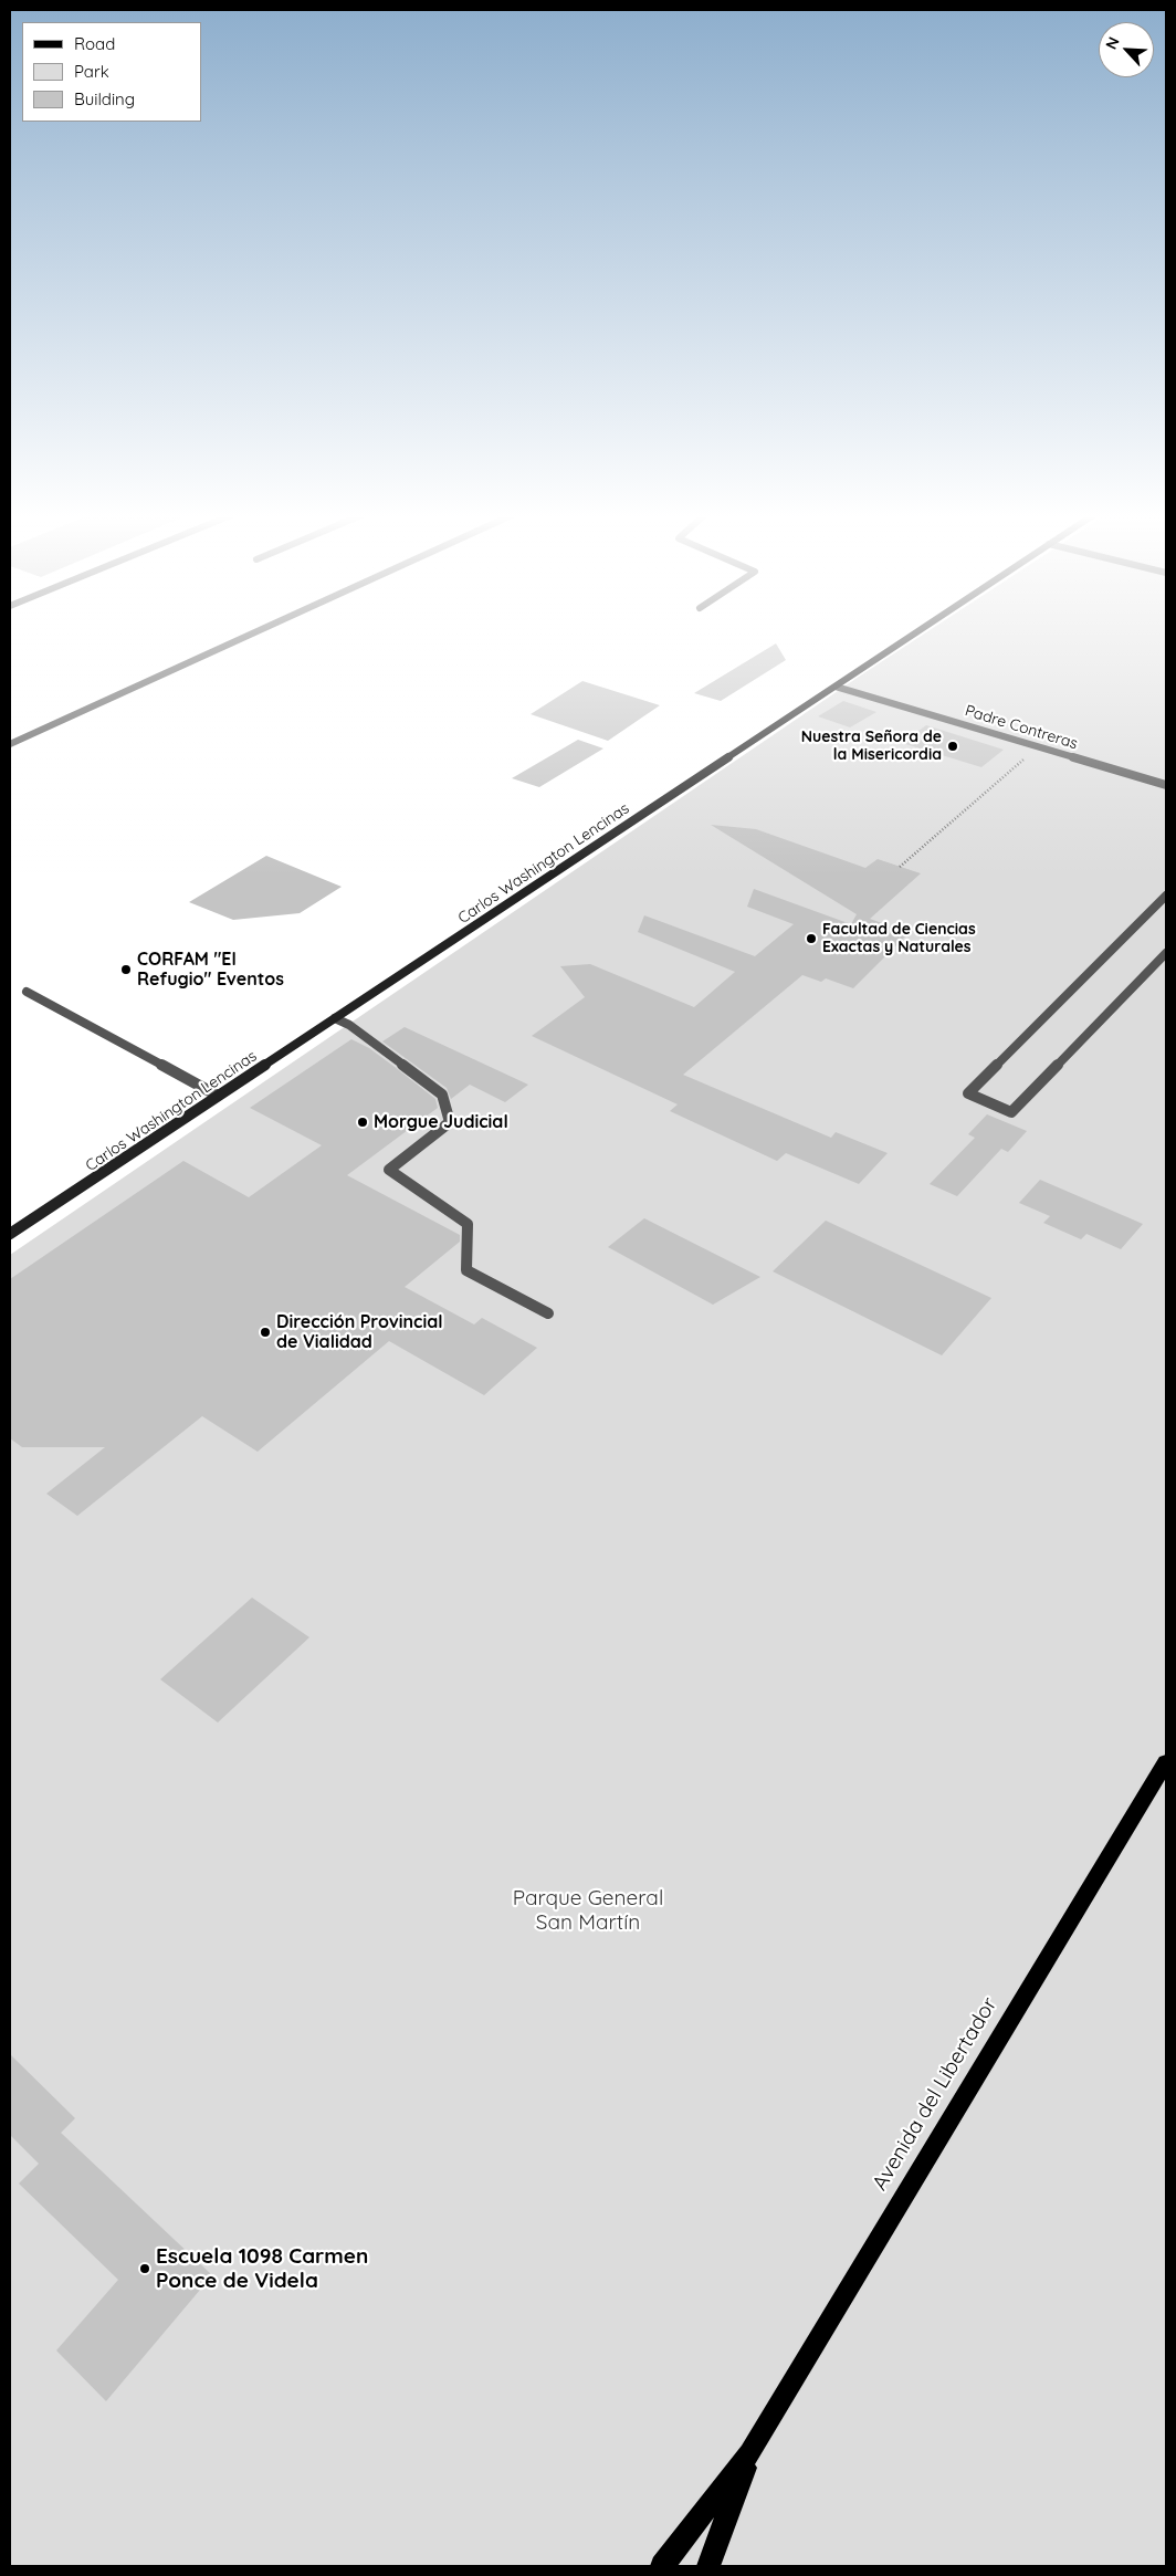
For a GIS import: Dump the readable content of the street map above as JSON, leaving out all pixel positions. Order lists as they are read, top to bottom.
{
  "streets": {
    "main road": ["Carlos Washington Lencinas", "Avenida del Libertador"],
    "street": ["Padre Contreras"]
  },
  "crossings": [
    ["Padre Contreras", "Carlos Washington Lencinas"]
  ],
  "parks": ["Parque General San Martín"],
  "places": [
    "Nuestra Señora de la Misericordia",
    "Facultad de Ciencias Exactas y Naturales",
    "CORFAM \"El Refugio\" Eventos",
    "Morgue Judicial",
    "Dirección Provincial de Vialidad",
    "Escuela 1098 Carmen Ponce de Videla"
  ],
  "legend": ["Road", "Park", "Building"],
  "north": "top left"
}
